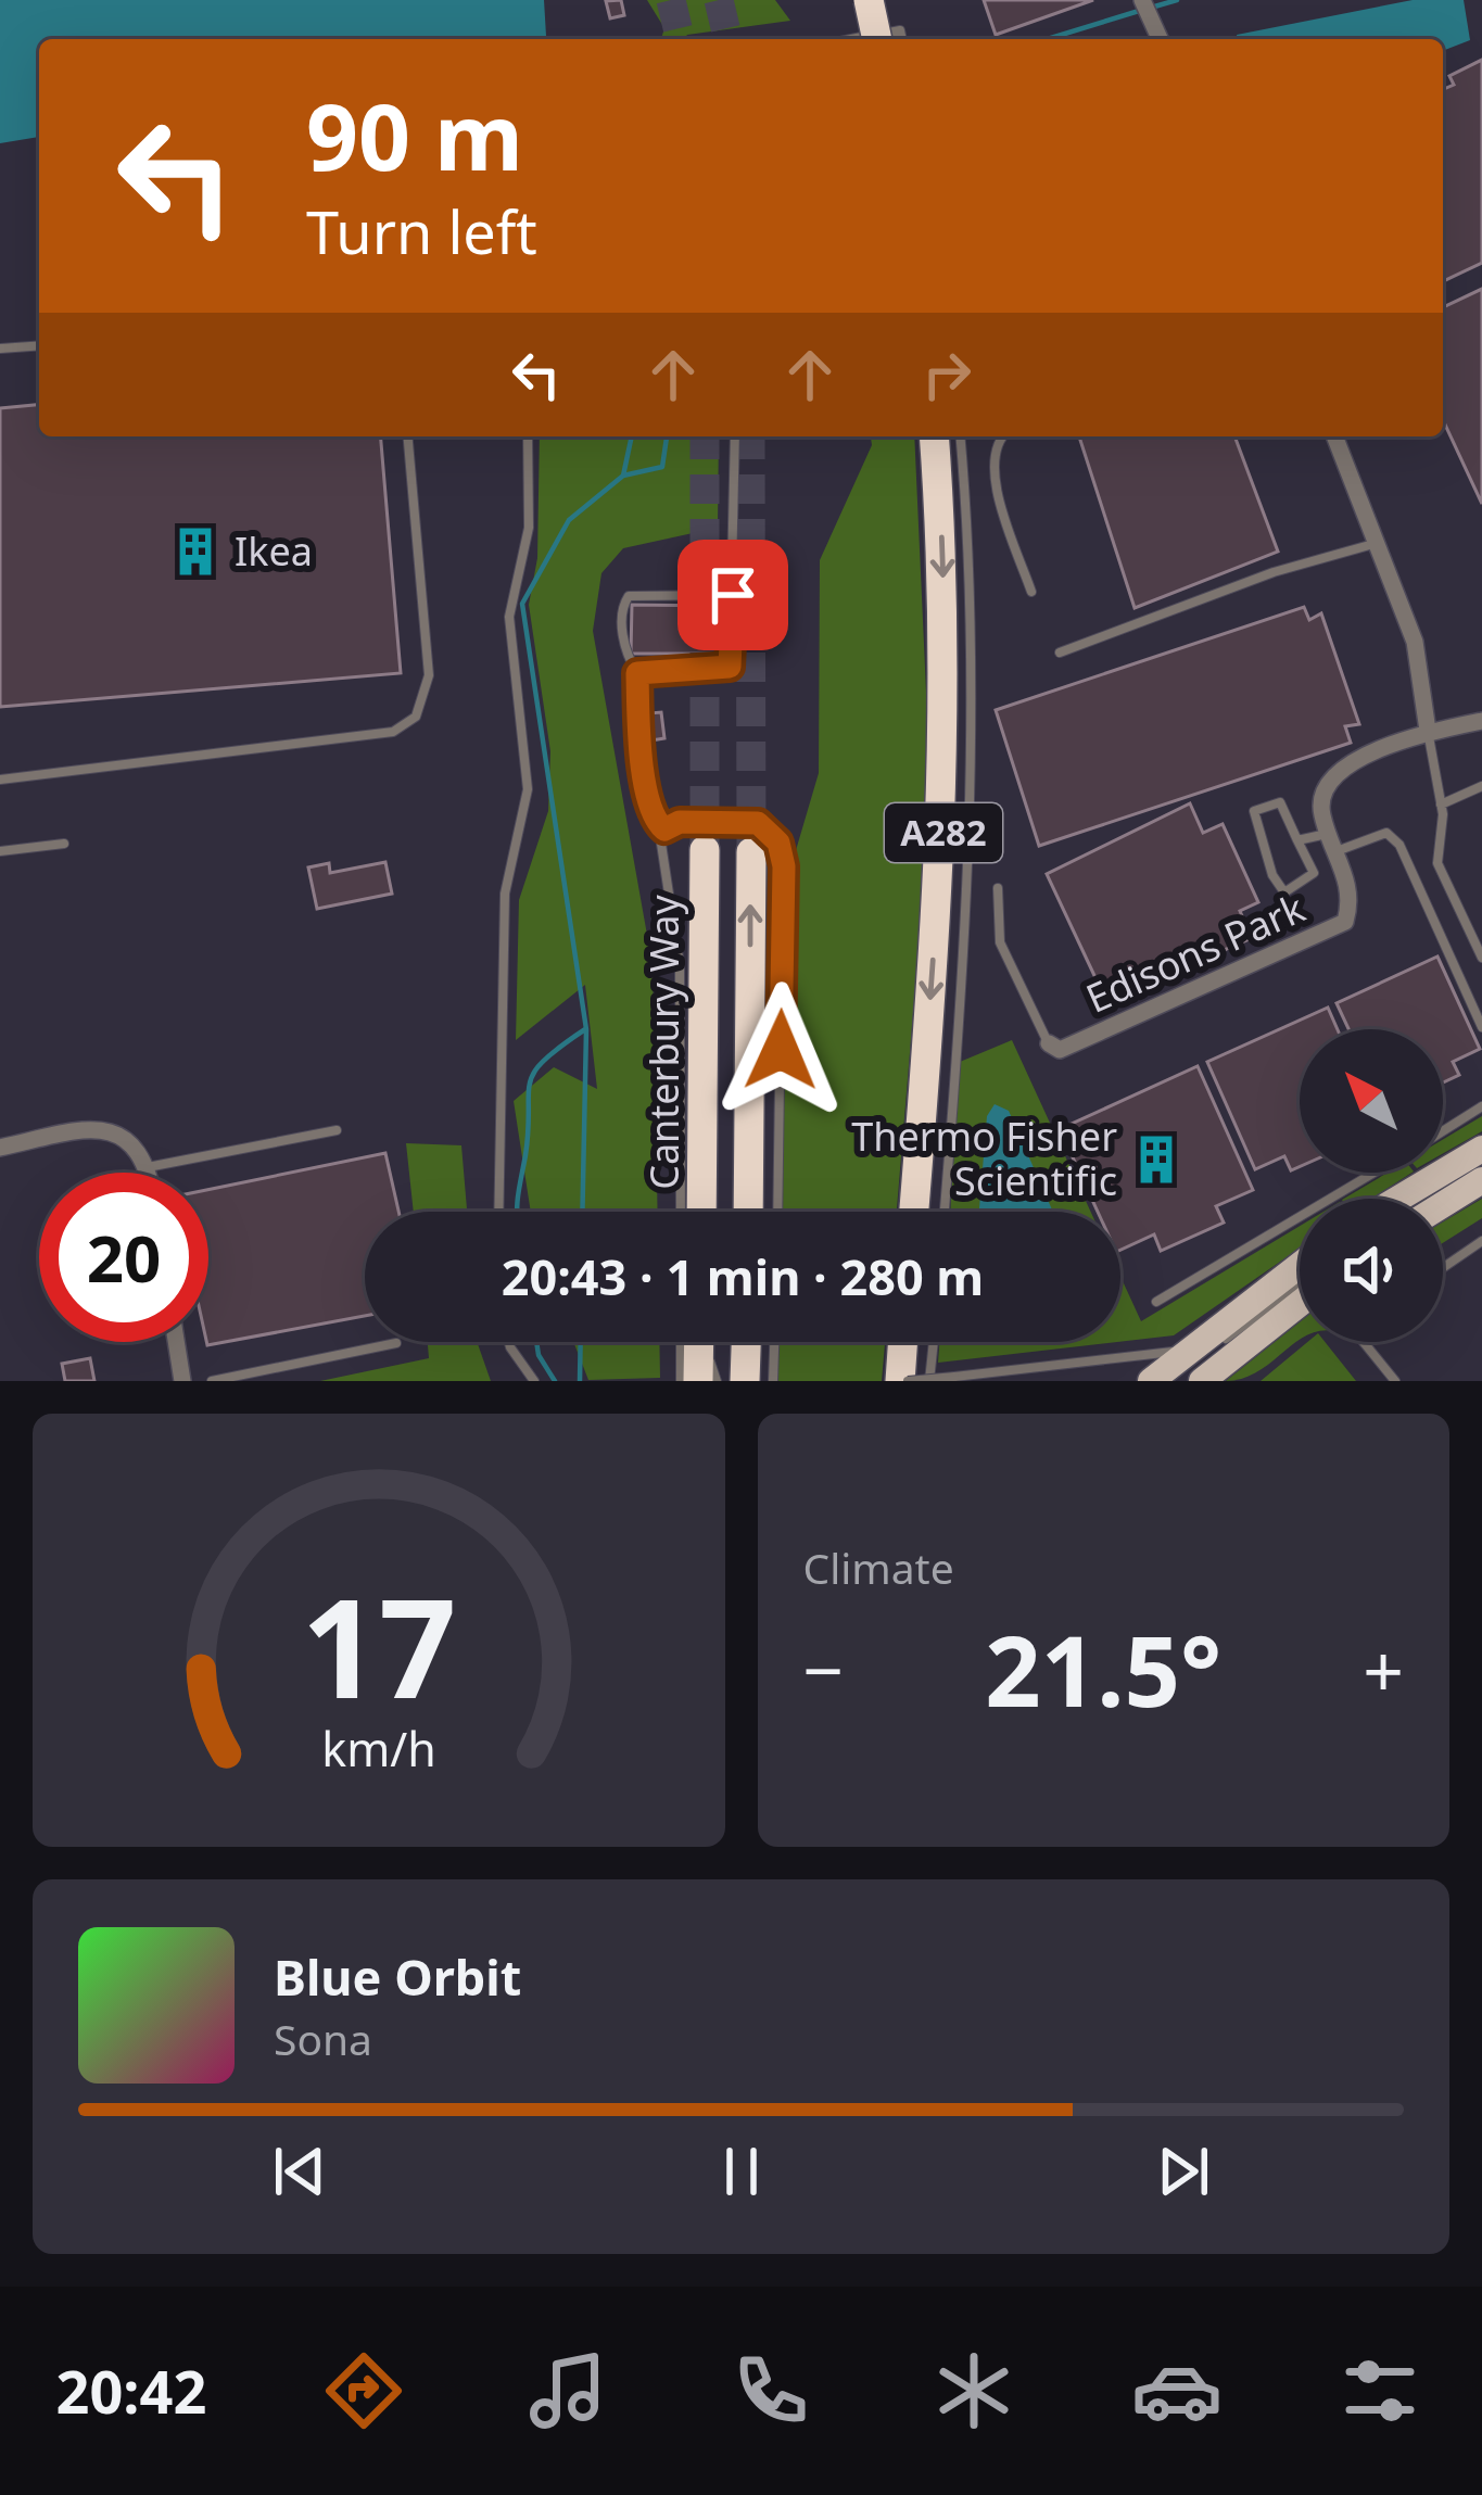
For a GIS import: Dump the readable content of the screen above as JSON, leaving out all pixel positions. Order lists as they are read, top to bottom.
{
  "streets": {
    "highway": ["A282", "Canterbury Way"],
    "street": ["Edisons Park"]
  },
  "places": {
    "building": ["Ikea", "Thermo Fisher Scientific"]
  },
  "north": "top left",
  "page": {
    "turn": ["90 m", "Turn left"],
    "limit": "20",
    "trip": "20:43 · 1 min · 280 m",
    "tile": "Climate",
    "heat": ["−", "21.5°", "+"],
    "song": ["Blue Orbit", "Sona"],
    "tabs": "20:42",
    "gauge": ["17", "km/h"]
  }
}
